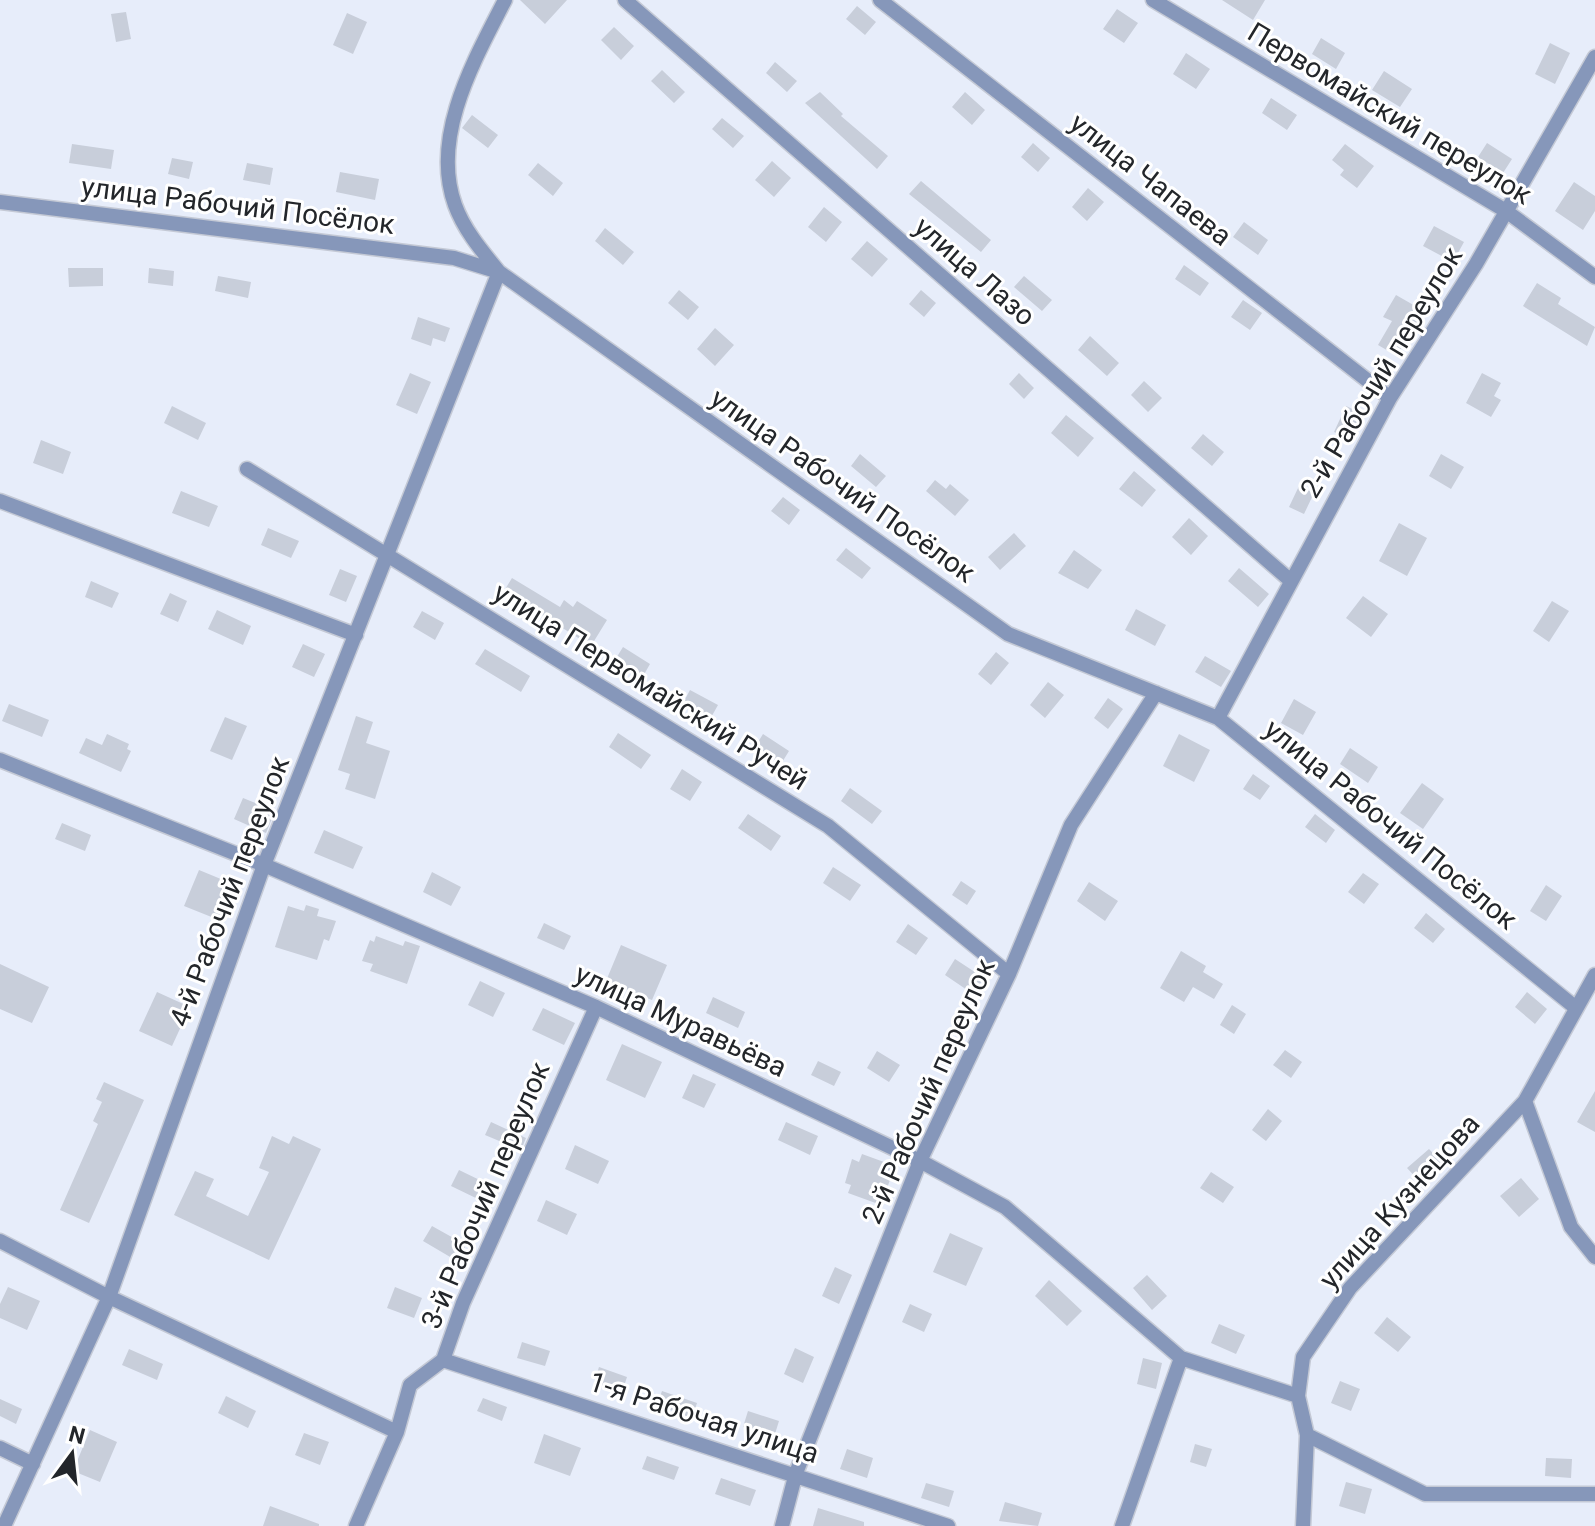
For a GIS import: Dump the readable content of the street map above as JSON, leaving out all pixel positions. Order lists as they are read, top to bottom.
{
  "streets": {
    "street": [
      "Первомайский переулок",
      "улица Чапаева",
      "улица Рабочий Посёлок",
      "улица Лазо",
      "2-й Рабочий переулок",
      "улица Первомайский Ручей",
      "4-й Рабочий переулок",
      "улица Муравьёва",
      "3-й Рабочий переулок",
      "улица Кузнецова",
      "1-я Рабочая улица"
    ]
  },
  "crossings": [
    ["Первомайский переулок", "2-й Рабочий переулок"],
    ["улица Чапаева", "2-й Рабочий переулок"],
    ["улица Рабочий Посёлок", "2-й Рабочий переулок"],
    ["улица Рабочий Посёлок", "4-й Рабочий переулок"],
    ["улица Рабочий Посёлок", "улица Кузнецова"],
    ["улица Лазо", "2-й Рабочий переулок"],
    ["2-й Рабочий переулок", "улица Первомайский Ручей"],
    ["2-й Рабочий переулок", "улица Муравьёва"],
    ["2-й Рабочий переулок", "1-я Рабочая улица"],
    ["улица Первомайский Ручей", "4-й Рабочий переулок"],
    ["4-й Рабочий переулок", "улица Муравьёва"],
    ["улица Муравьёва", "3-й Рабочий переулок"],
    ["улица Муравьёва", "улица Кузнецова"],
    ["3-й Рабочий переулок", "1-я Рабочая улица"]
  ],
  "north": "top"
}
